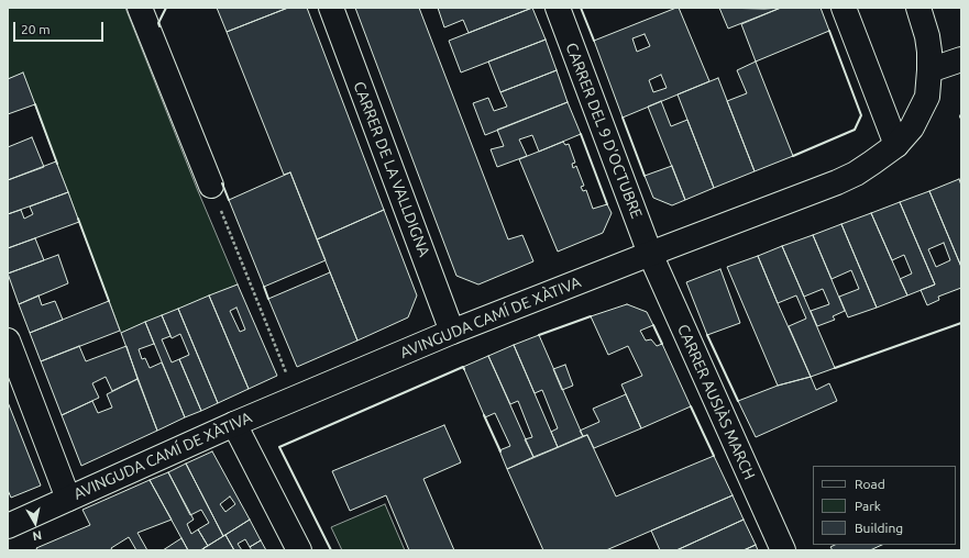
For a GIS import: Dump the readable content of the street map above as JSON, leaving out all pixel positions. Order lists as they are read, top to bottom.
{
  "streets": {
    "street": [
      "CARRER DEL 9 D'OCTUBRE",
      "CARRER DE LA VALLDIGNA",
      "AVINGUDA CAMÍ DE XÀTIVA",
      "CARRER AUSIÀS MARCH"
    ]
  },
  "crossings": [
    ["CARRER DEL 9 D'OCTUBRE", "AVINGUDA CAMÍ DE XÀTIVA"],
    ["CARRER DEL 9 D'OCTUBRE", "CARRER AUSIÀS MARCH"],
    ["CARRER DE LA VALLDIGNA", "AVINGUDA CAMÍ DE XÀTIVA"],
    ["AVINGUDA CAMÍ DE XÀTIVA", "CARRER AUSIÀS MARCH"]
  ],
  "legend": ["Road", "Park", "Building"],
  "scale_bar": "20 m",
  "north": "bottom"
}
